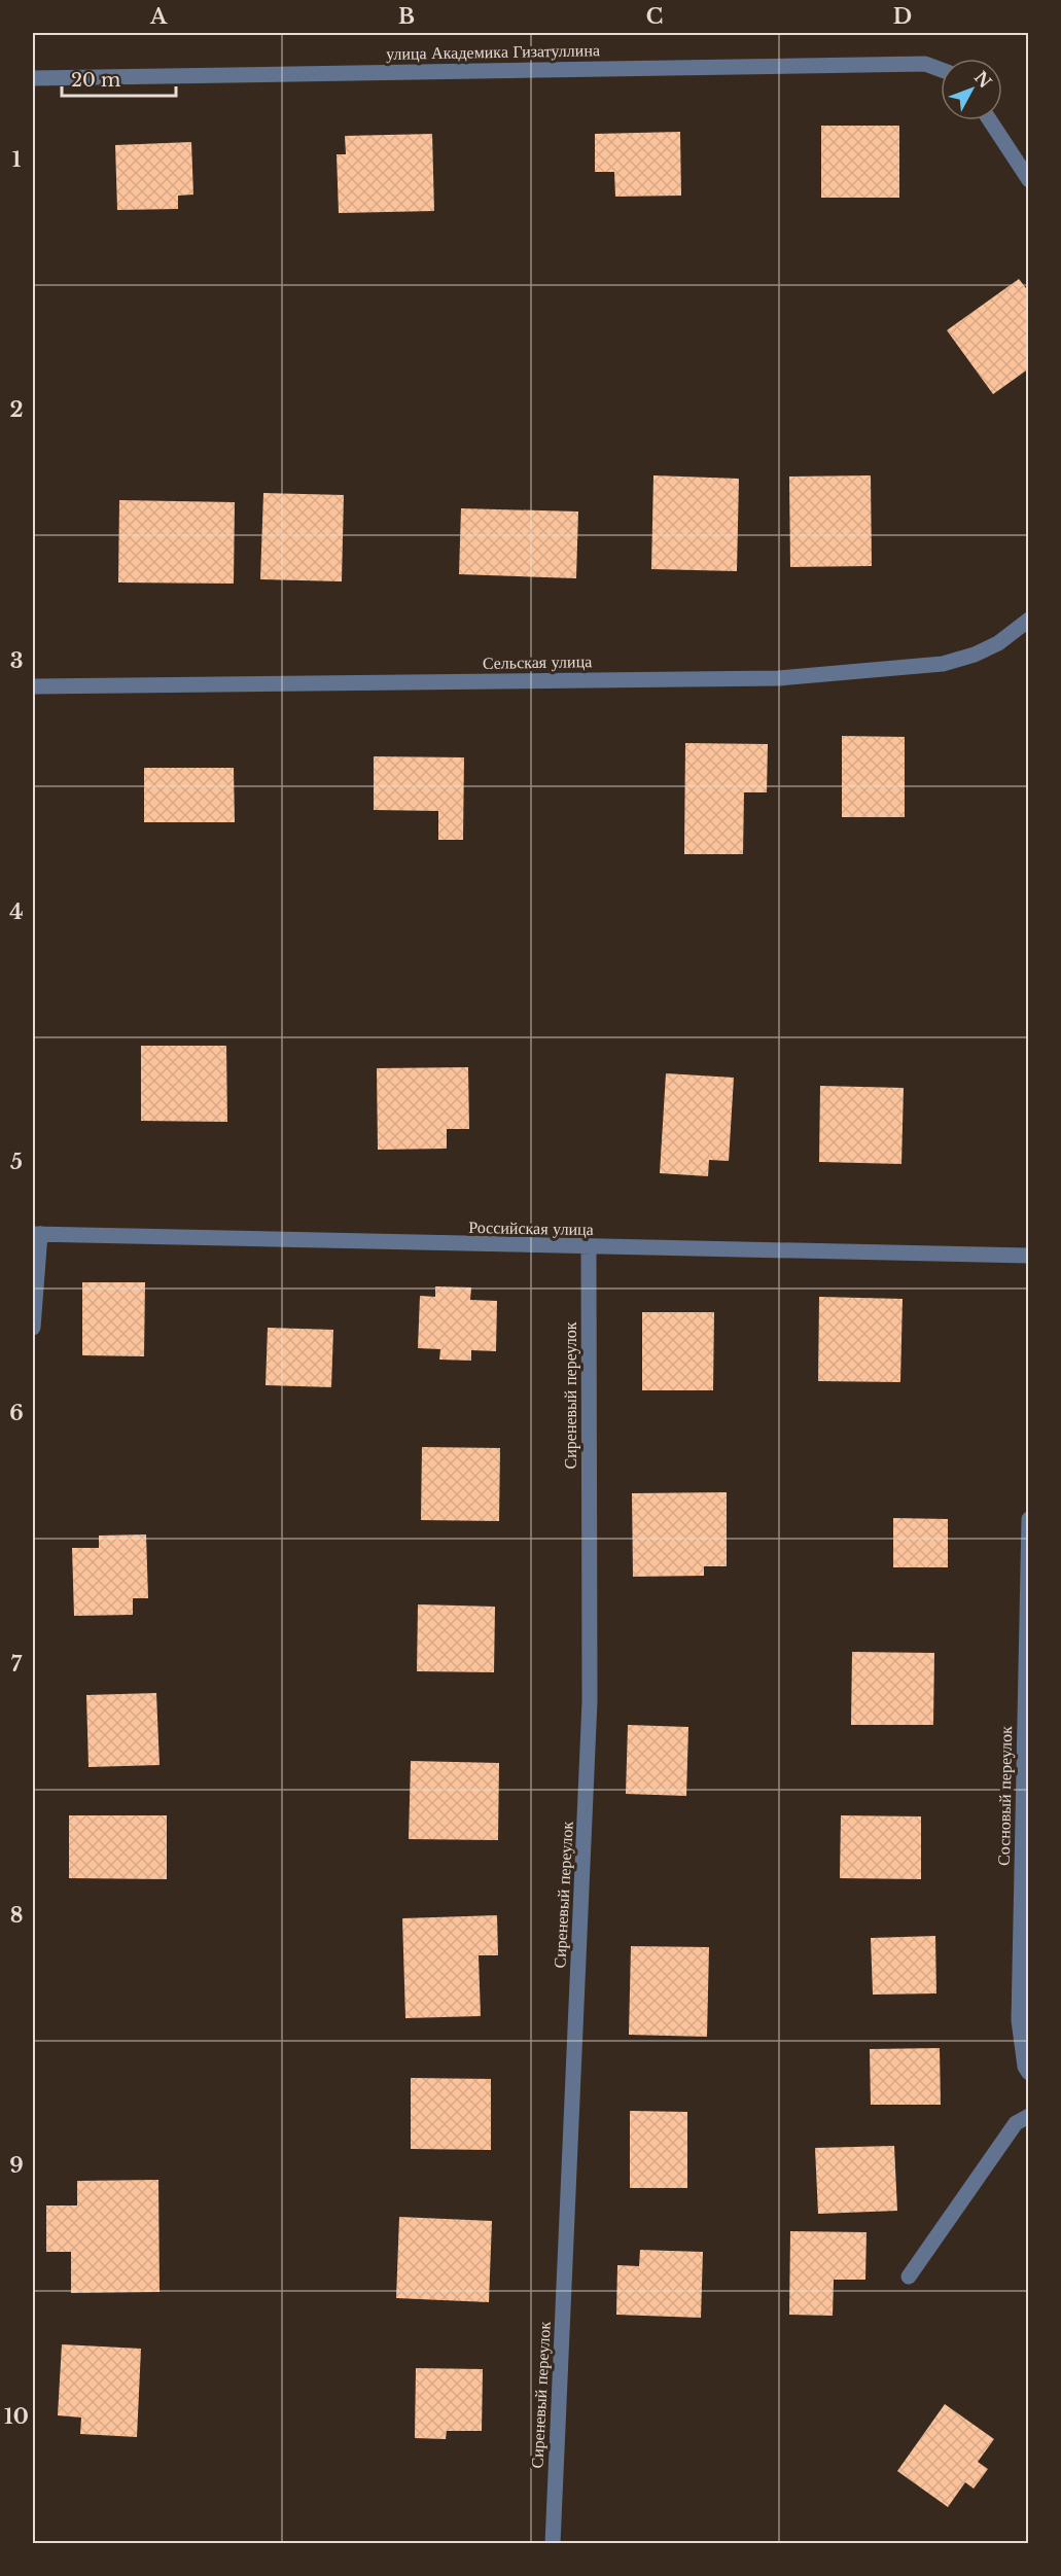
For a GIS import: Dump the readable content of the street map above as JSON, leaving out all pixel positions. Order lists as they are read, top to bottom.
{
  "streets": {
    "street": [
      "улица Академика Гизатуллина",
      "Сельская улица",
      "Российская улица",
      "Сиреневый переулок",
      "Сосновый переулок"
    ]
  },
  "crossings": [
    ["Российская улица", "Сиреневый переулок"]
  ],
  "scale_bar": "20 m",
  "north": "top right",
  "grid": {
    "columns": [
      "A",
      "B",
      "C",
      "D"
    ],
    "rows": [
      "1",
      "2",
      "3",
      "4",
      "5",
      "6",
      "7",
      "8",
      "9",
      "10"
    ]
  }
}
